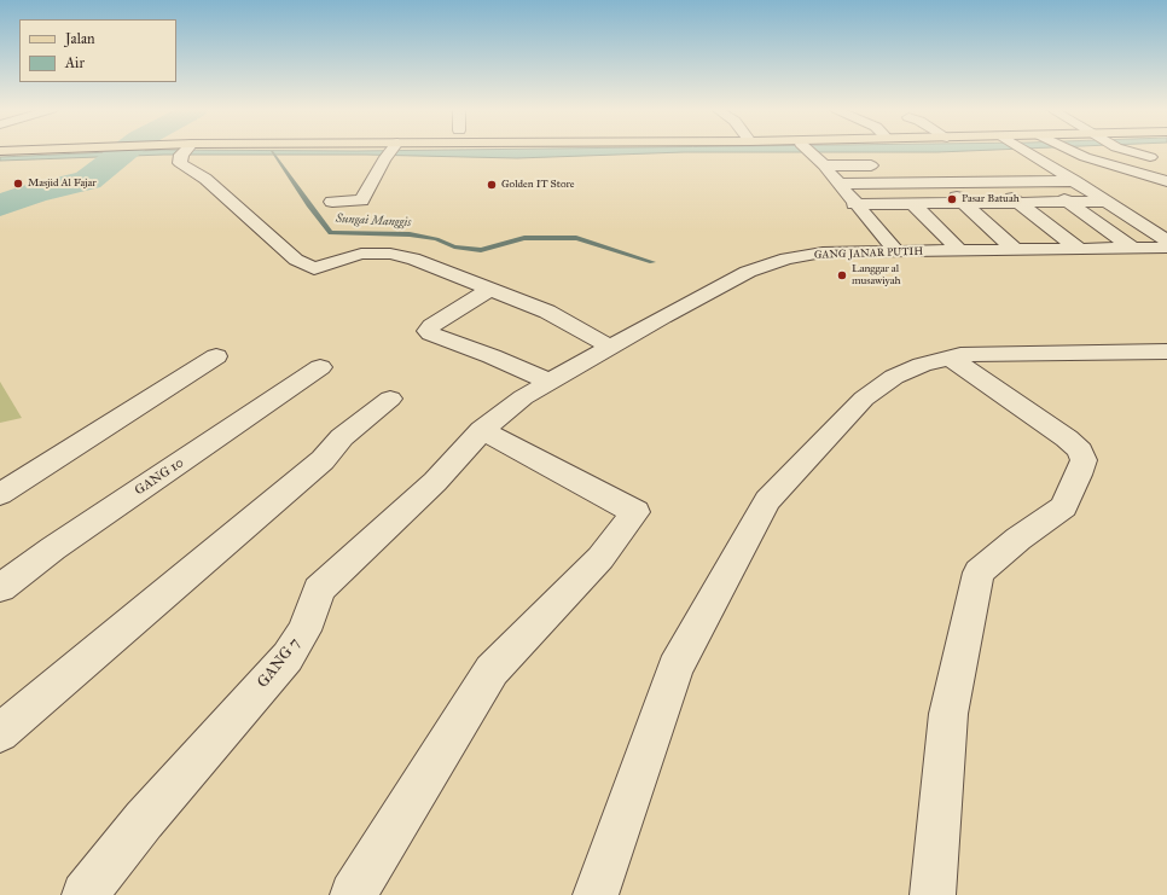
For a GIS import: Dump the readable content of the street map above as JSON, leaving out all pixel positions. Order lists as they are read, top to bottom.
{
  "streets": {
    "street": ["GANG JANAR PUTIH", "GANG 10", "GANG 7"]
  },
  "crossings": [
    ["GANG JANAR PUTIH", "GANG 7"]
  ],
  "water": ["Sungai Manggis"],
  "places": [
    "Masjid Al Fajar",
    "Golden IT Store",
    "Pasar Batuah",
    "Langgar al musawiyah"
  ],
  "legend": ["Jalan", "Air"]
}
